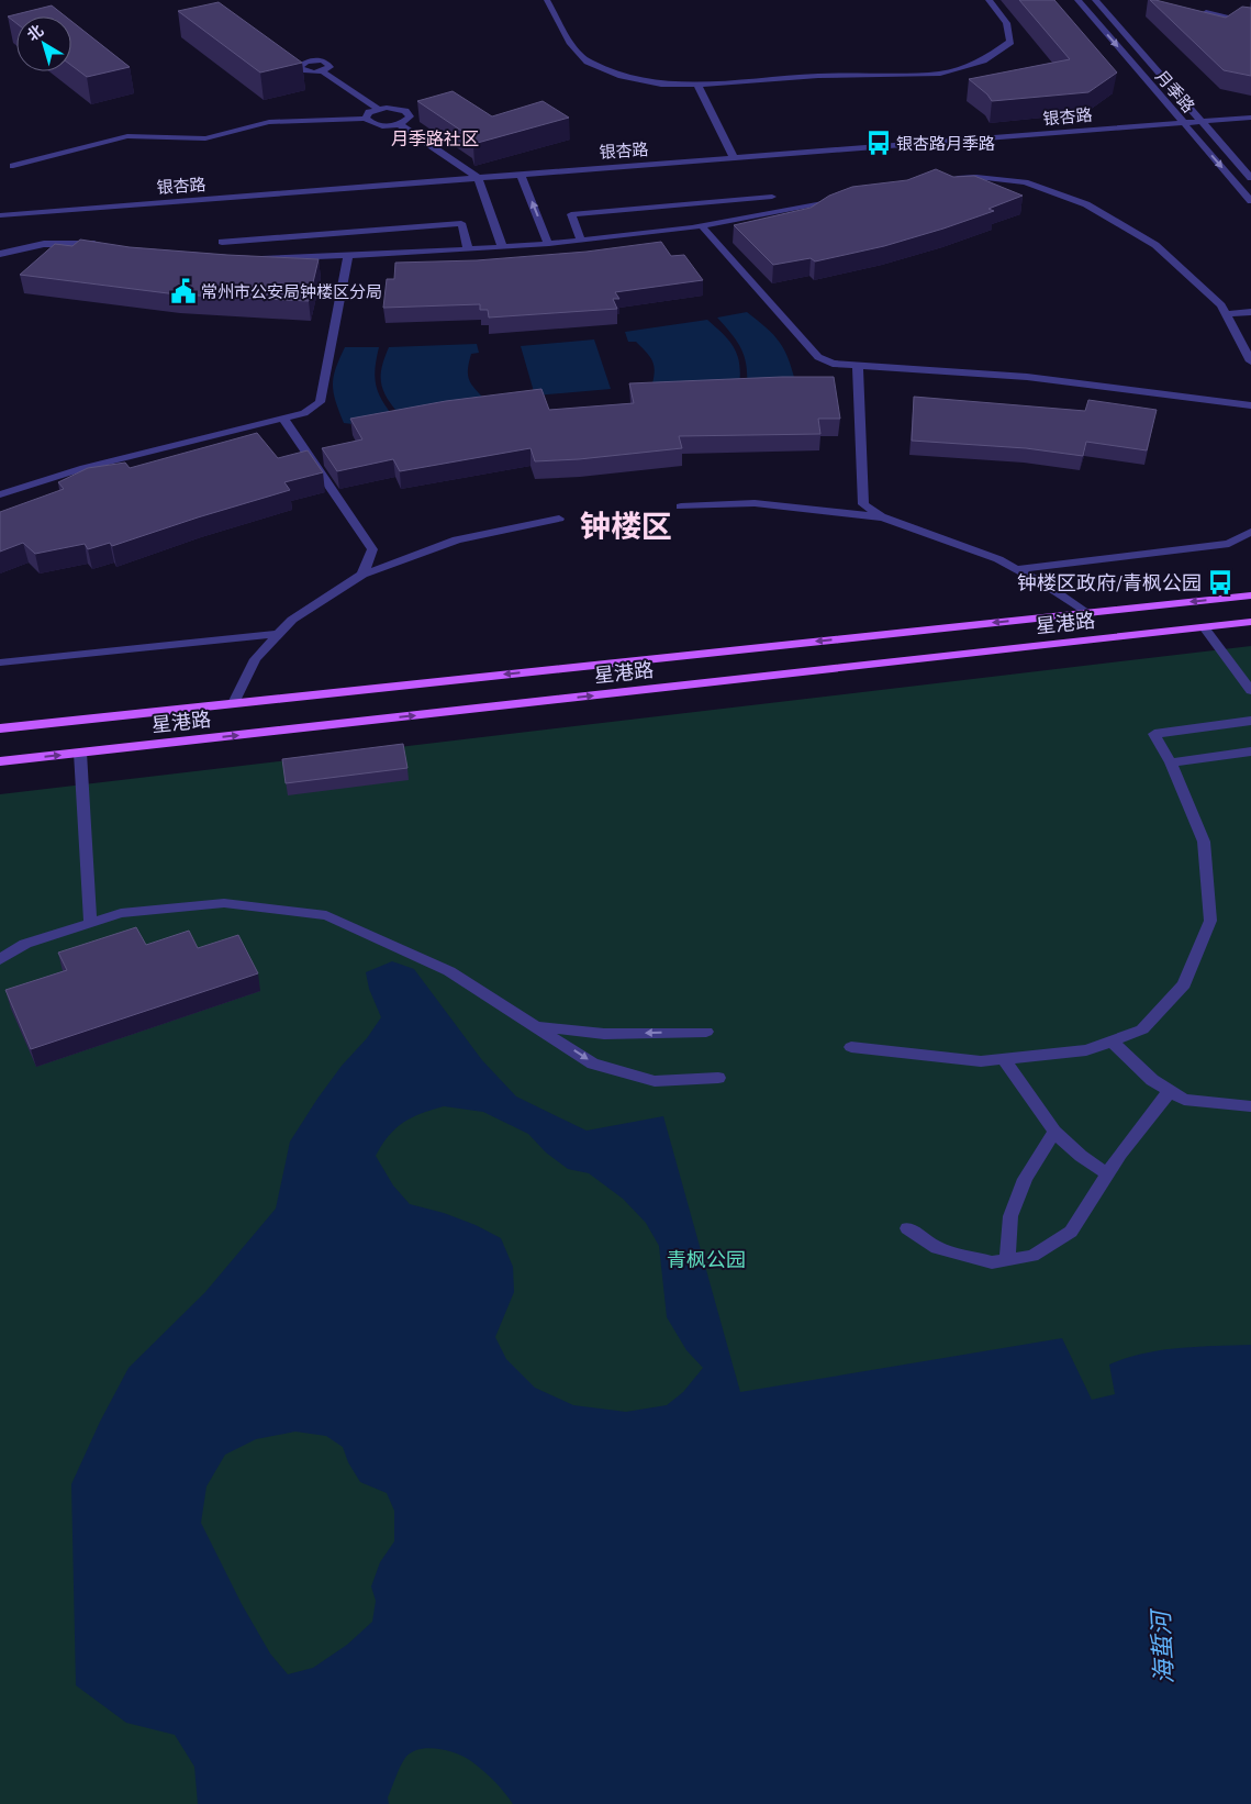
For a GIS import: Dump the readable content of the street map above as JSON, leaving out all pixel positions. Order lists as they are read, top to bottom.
{
  "streets": {
    "main road": ["星港路"],
    "street": ["月季路", "银杏路"]
  },
  "crossings": [
    ["月季路", "银杏路"]
  ],
  "districts": ["月季路社区", "钟楼区"],
  "water": ["海蜇河"],
  "parks": ["青枫公园"],
  "places": {
    "bus stop": ["银杏路月季路", "钟楼区政府/青枫公园"],
    "public building": ["常州市公安局钟楼区分局"]
  },
  "north": "top left"
}
